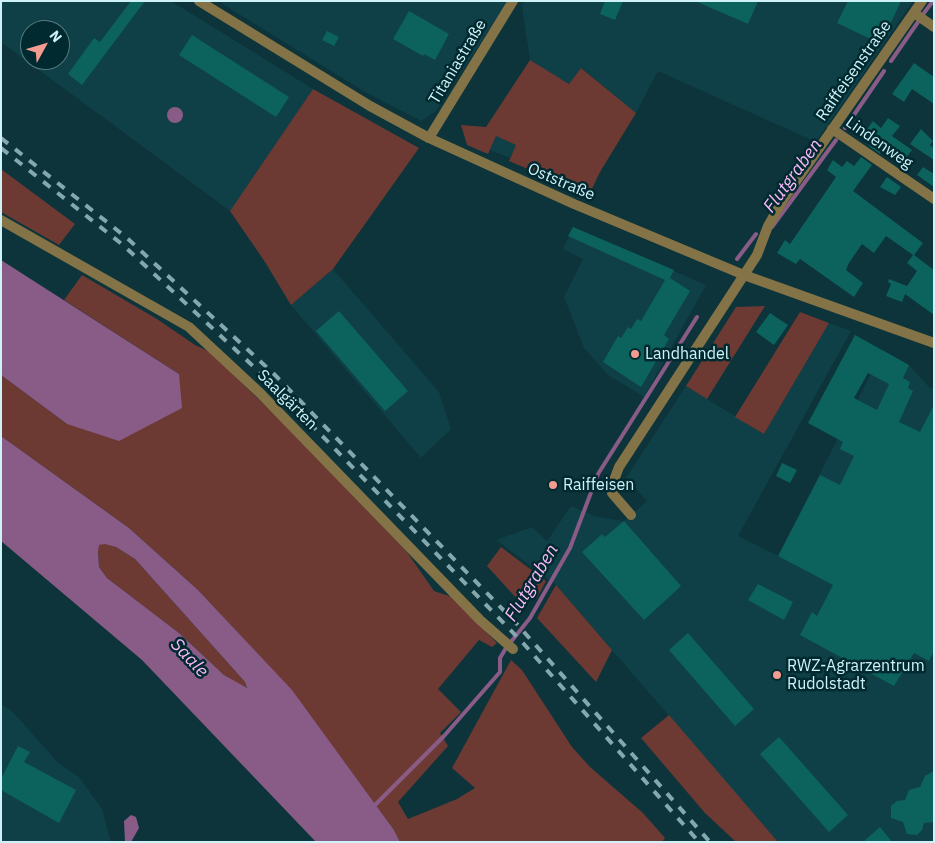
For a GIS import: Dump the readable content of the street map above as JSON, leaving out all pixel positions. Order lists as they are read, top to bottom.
{
  "streets": {
    "street": [
      "Titaniastraße",
      "Raiffeisenstraße",
      "Lindenweg",
      "Oststraße",
      "Saalgärten"
    ]
  },
  "crossings": [
    ["Titaniastraße", "Oststraße"],
    ["Raiffeisenstraße", "Lindenweg"],
    ["Raiffeisenstraße", "Oststraße"]
  ],
  "water": ["Flutgraben", "Saale"],
  "places": ["Landhandel", "Raiffeisen", "RWZ-Agrarzentrum Rudolstadt"],
  "north": "top right"
}
